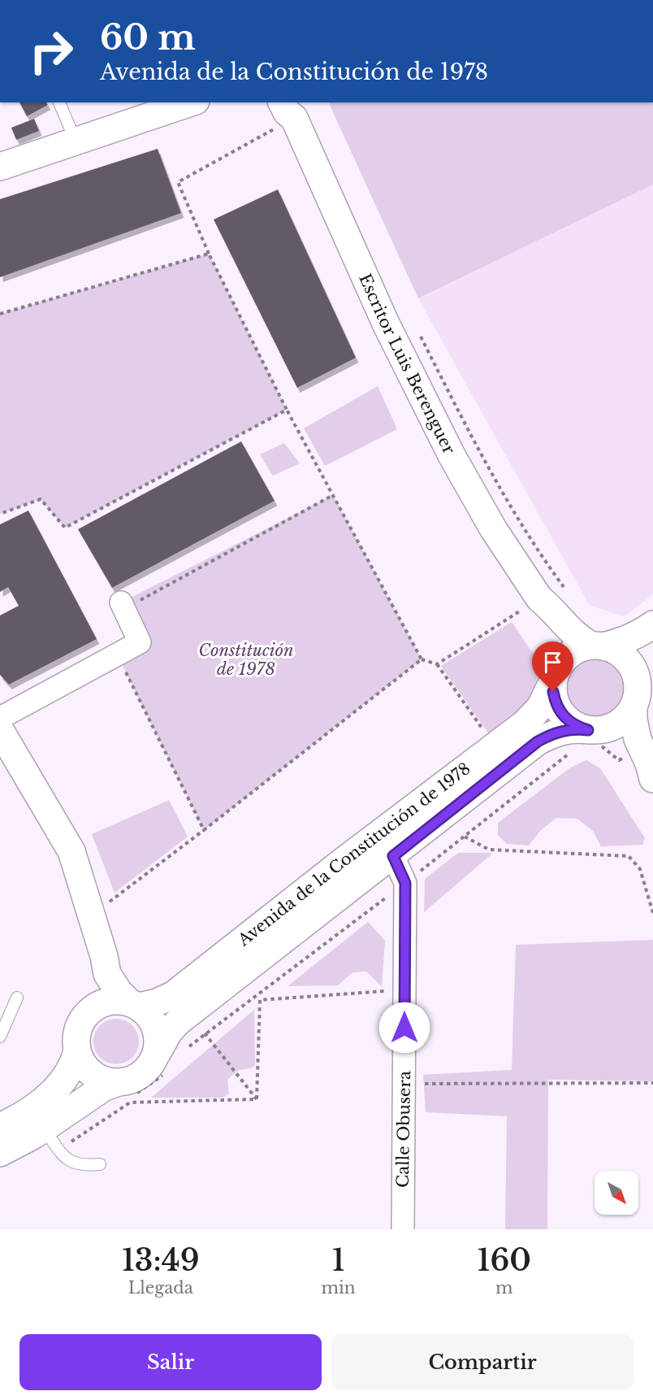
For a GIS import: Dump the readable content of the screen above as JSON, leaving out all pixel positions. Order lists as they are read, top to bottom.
{
  "streets": {
    "street": ["Escritor Luis Berenguer", "Avenida de la Constitución de 1978", "Calle Obusera"]
  },
  "crossings": [
    ["Escritor Luis Berenguer", "Avenida de la Constitución de 1978"],
    ["Avenida de la Constitución de 1978", "Calle Obusera"]
  ],
  "parks": ["Constitución de 1978"],
  "north": "bottom right",
  "page": {
    "turn": ["60 m", "Avenida de la Constitución de 1978"],
    "eta": [
      "13:49",
      "Llegada",
      "1",
      "min",
      "160",
      "m"
    ],
    "buttons": ["Salir", "Compartir"]
  }
}
